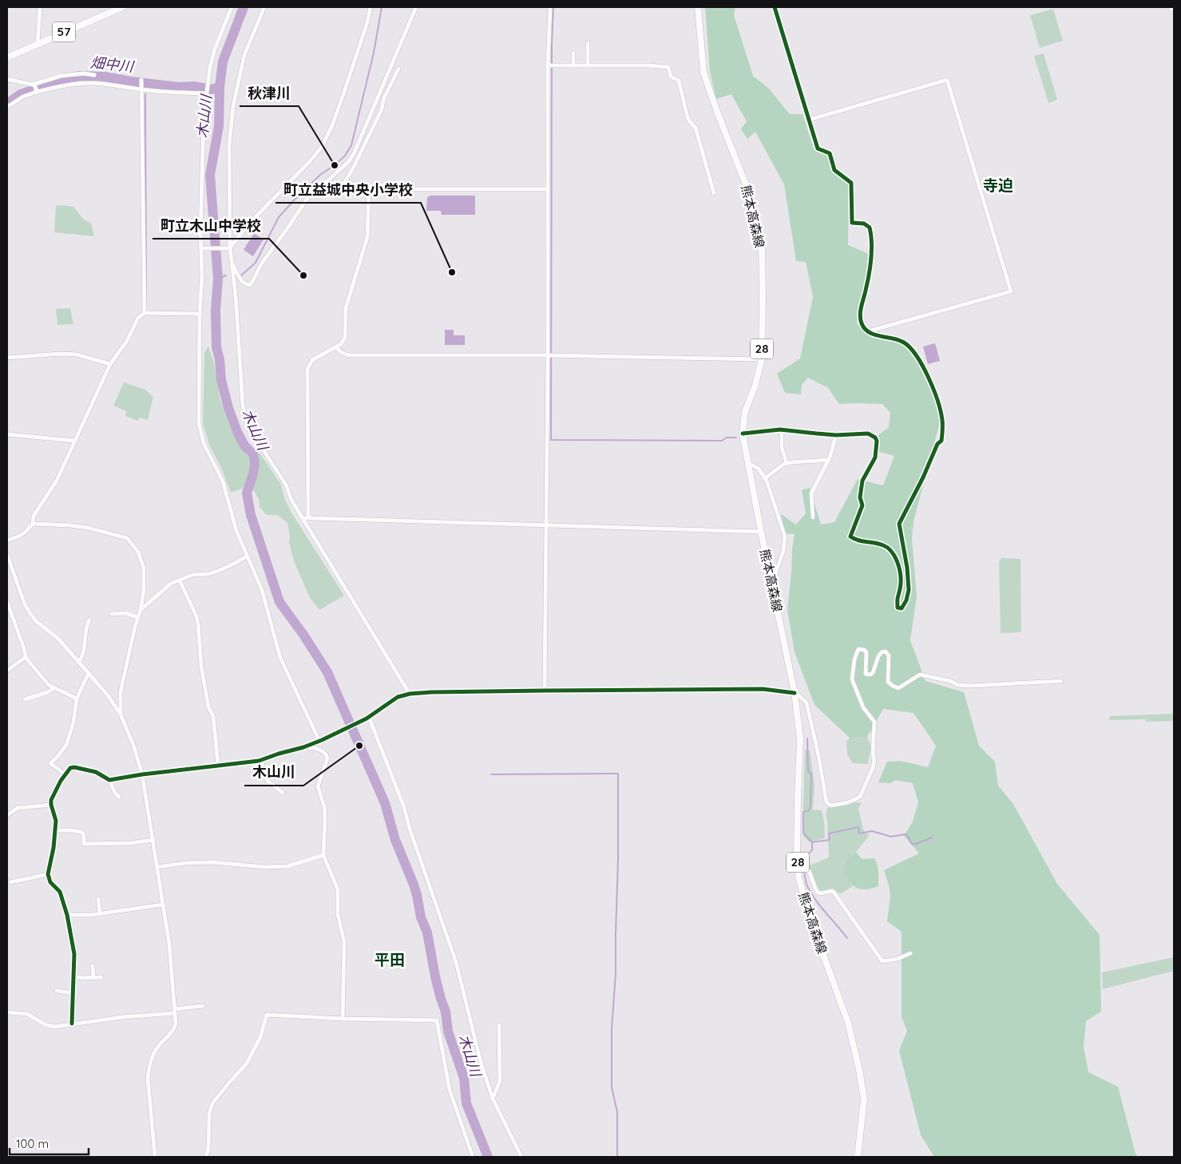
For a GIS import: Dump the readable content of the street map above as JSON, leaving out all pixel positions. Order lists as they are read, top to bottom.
{
  "streets": {
    "main road": ["57", "熊本高森線", "28"]
  },
  "districts": ["寺迫", "平田"],
  "water": ["畑中川", "木山川"],
  "places": [
    "秋津川",
    "町立益城中央小学校",
    "町立木山中学校",
    "木山川"
  ],
  "scale_bar": "100 m"
}
